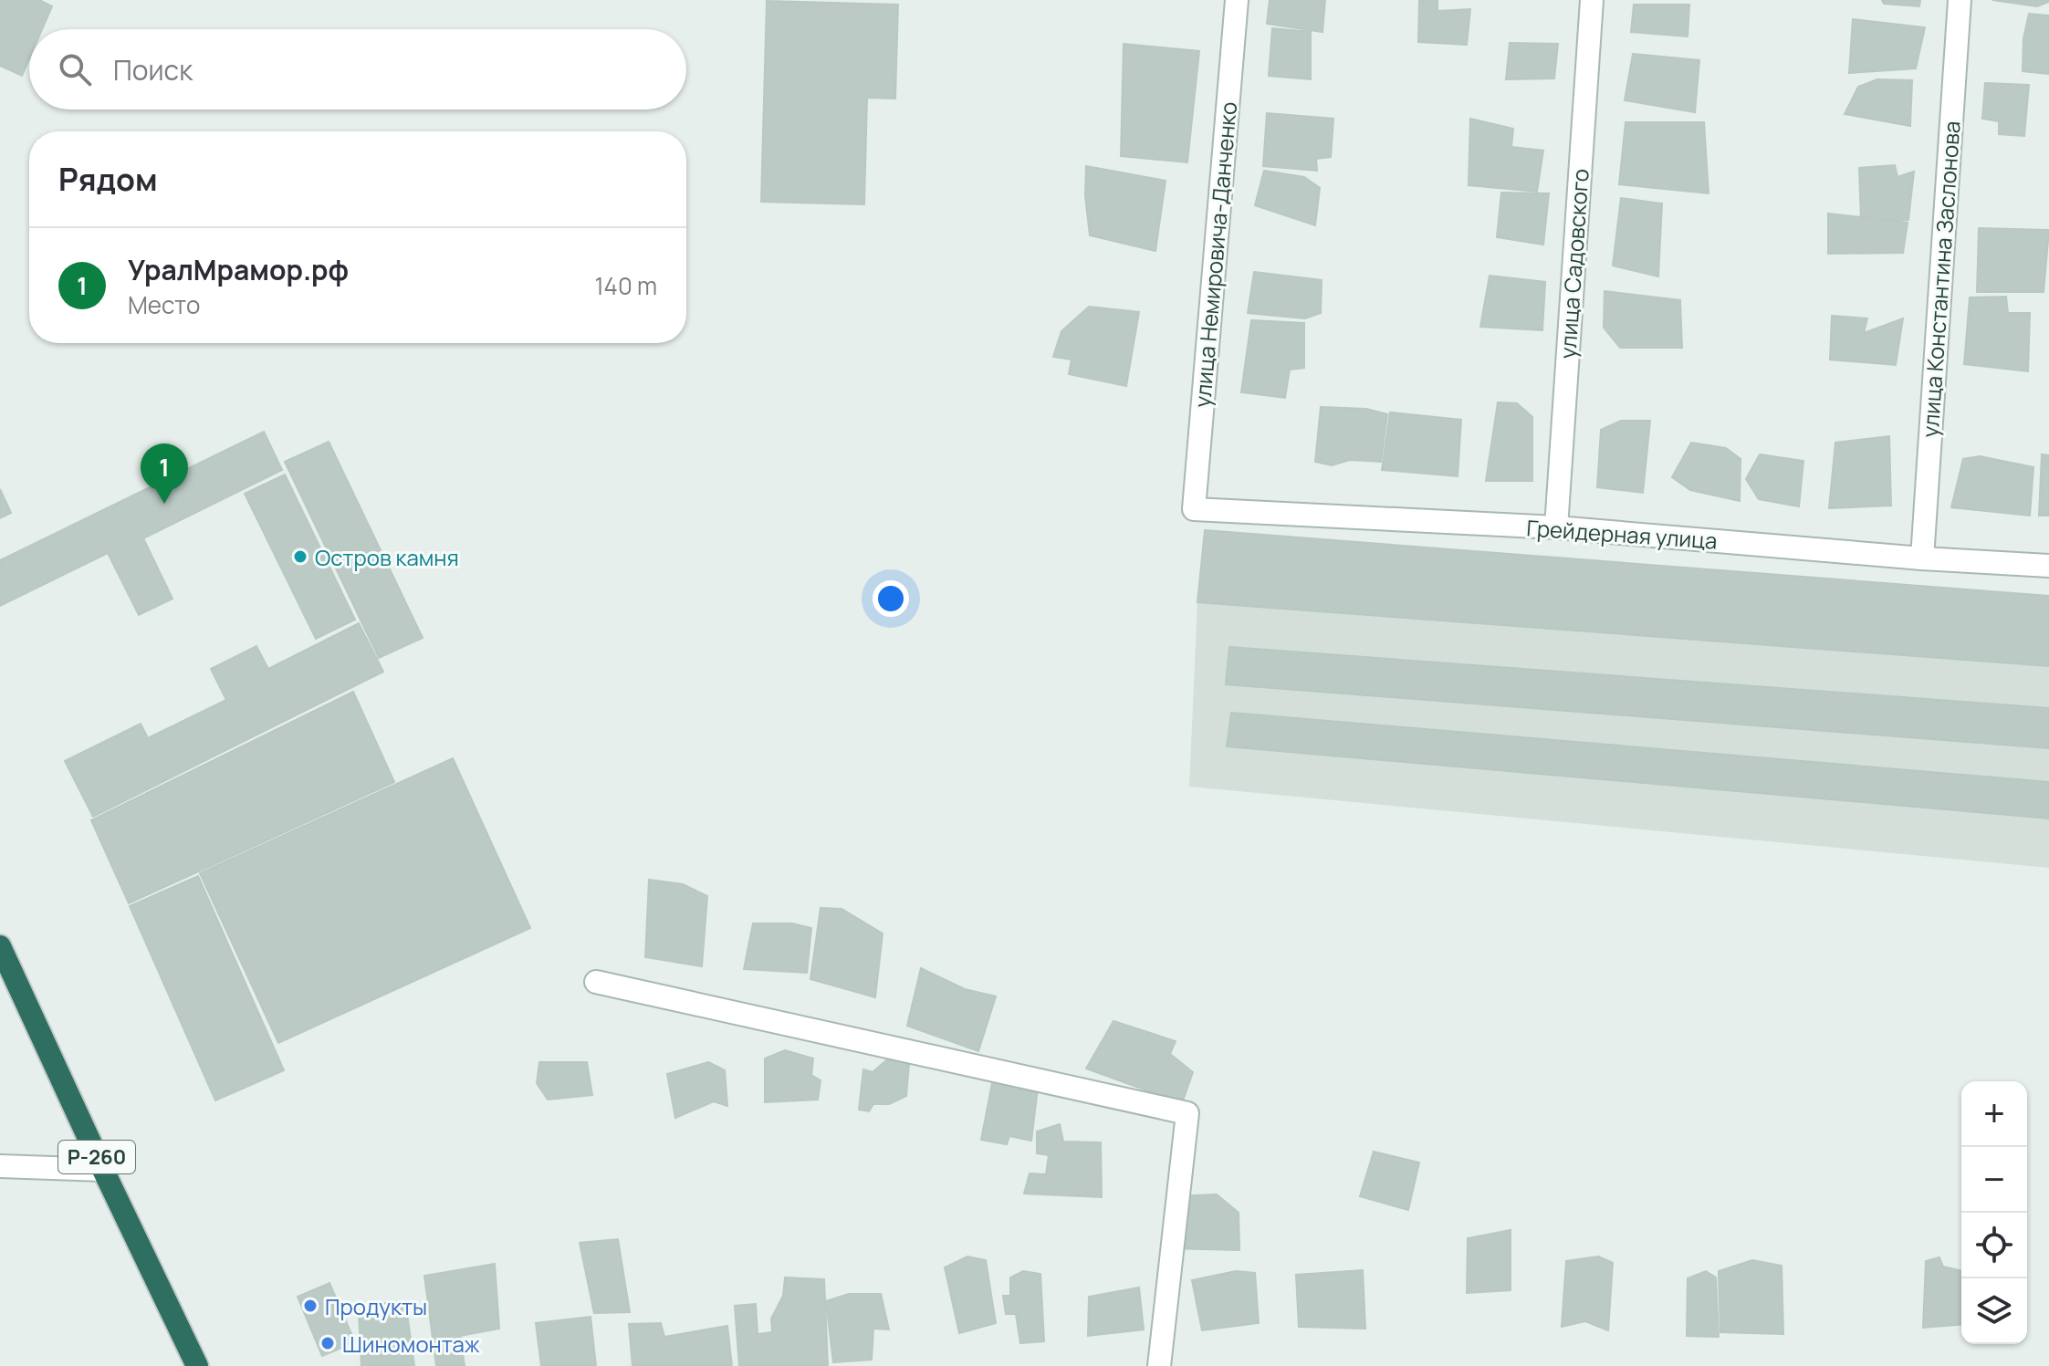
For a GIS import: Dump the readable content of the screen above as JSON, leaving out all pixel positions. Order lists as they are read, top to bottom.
{
  "streets": {
    "highway": ["Р-260"],
    "street": [
      "улица Немировича-Данченко",
      "улица Садовского",
      "улица Константина Заслонова",
      "Грейдерная улица"
    ]
  },
  "crossings": [
    ["улица Немировича-Данченко", "Грейдерная улица"],
    ["улица Садовского", "Грейдерная улица"],
    ["улица Константина Заслонова", "Грейдерная улица"]
  ],
  "places": ["Остров камня", "Продукты", "Шиномонтаж"],
  "page": {
    "search": "Поиск",
    "heading": "Рядом",
    "list": [
      {
        "mark": "1",
        "name": "УралМрамор.рф",
        "note": "Место",
        "value": "140 m"
      }
    ],
    "pins": "1",
    "map_buttons": ["+", "−"]
  }
}
